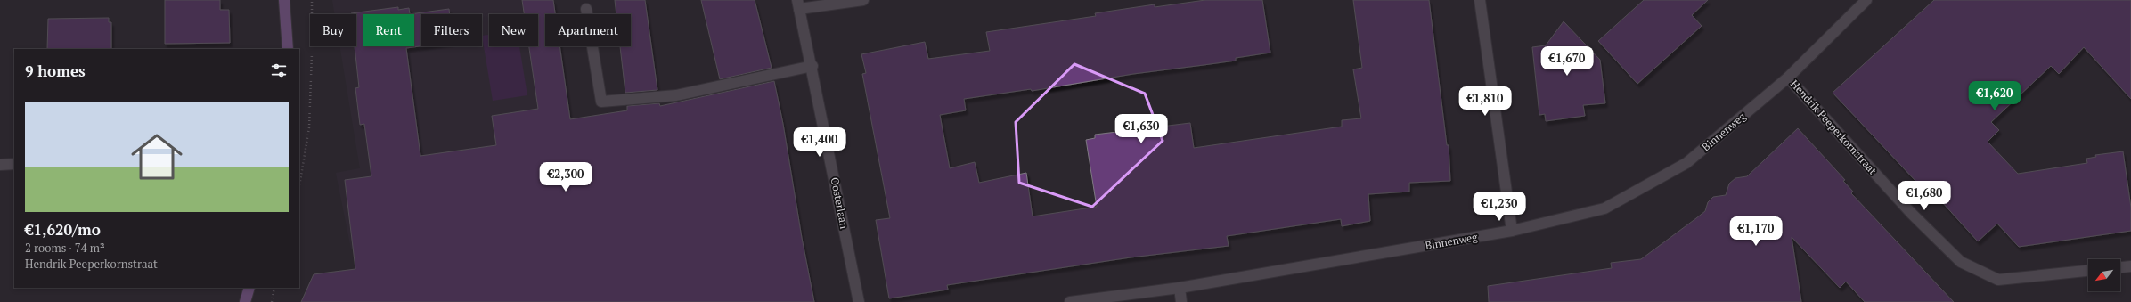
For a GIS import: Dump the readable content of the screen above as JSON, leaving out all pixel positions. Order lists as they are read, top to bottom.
{
  "streets": {
    "street": ["Hendrik Peeperkornstraat", "Binnenweg", "Oosterlaan"]
  },
  "crossings": [
    ["Hendrik Peeperkornstraat", "Binnenweg"]
  ],
  "north": "bottom left",
  "page": {
    "chip": [
      "Buy",
      "Rent",
      "Filters",
      "New",
      "Apartment"
    ],
    "price": [
      "€1,670",
      "€1,620",
      "€1,810",
      "€1,630",
      "€1,400",
      "€2,300",
      "€1,680",
      "€1,230",
      "€1,170"
    ],
    "heading": "9 homes",
    "list": [
      {
        "name": "€1,620/mo",
        "note": "2 rooms · 74 m² · Hendrik Peeperkornstraat"
      }
    ]
  }
}
